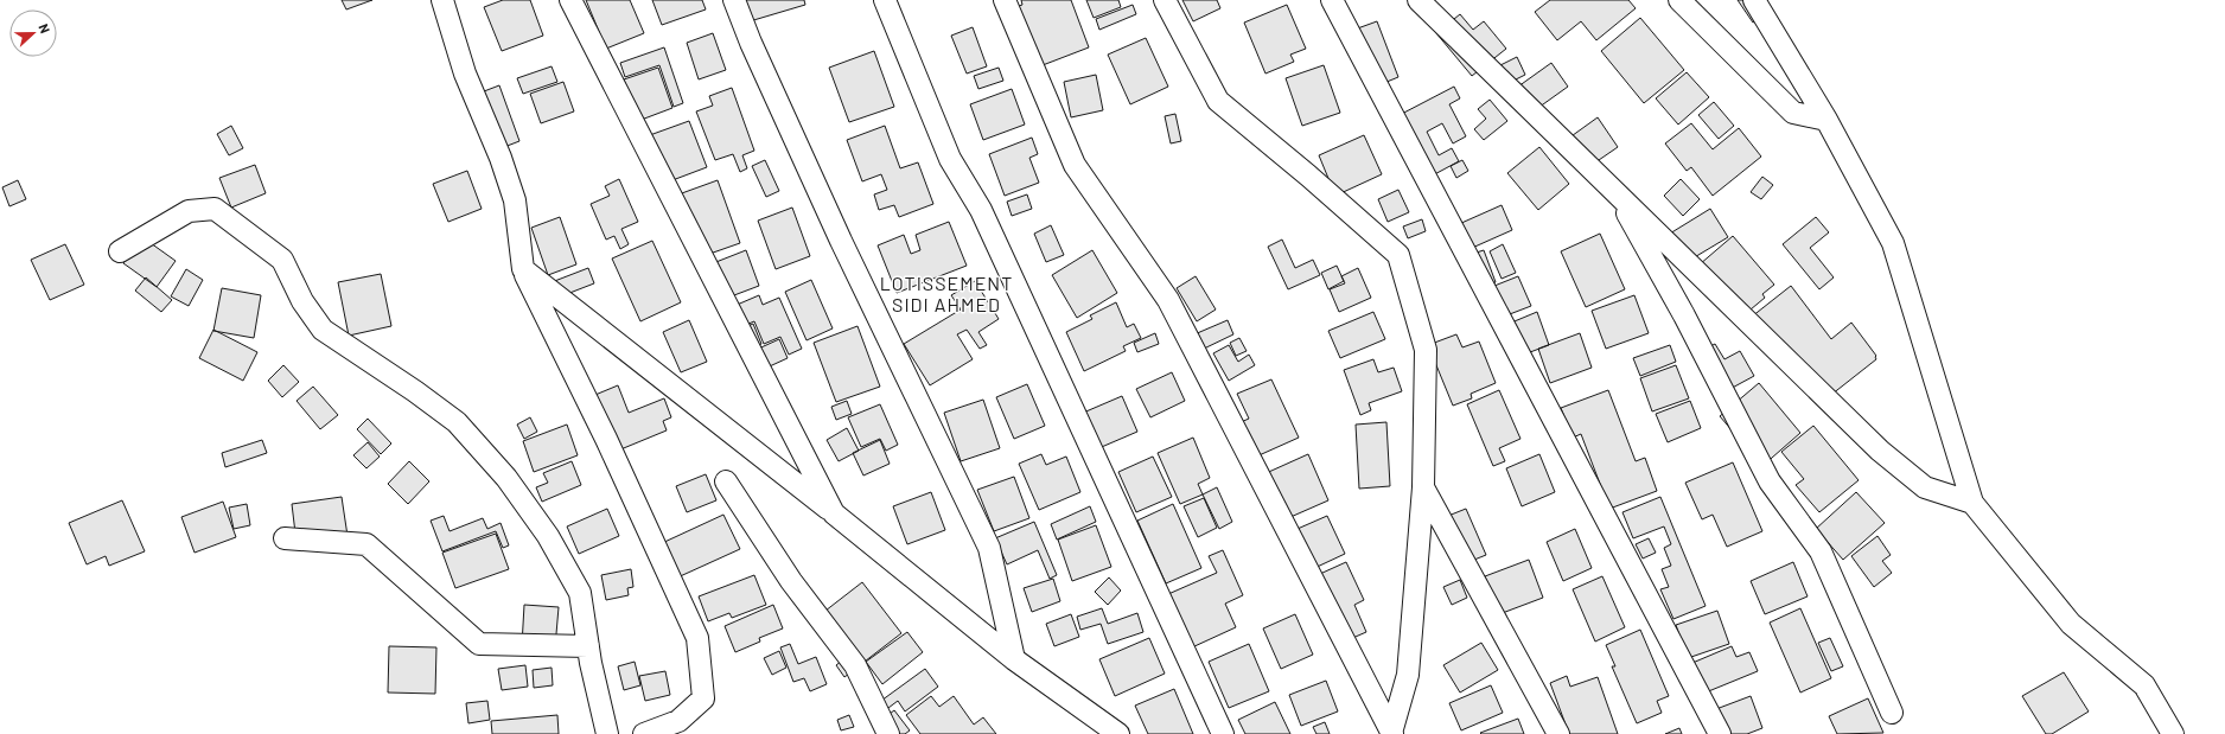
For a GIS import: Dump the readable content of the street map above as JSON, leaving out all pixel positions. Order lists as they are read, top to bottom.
{
  "districts": ["LOTISSEMENT SIDI AHMED"],
  "north": "right"
}
